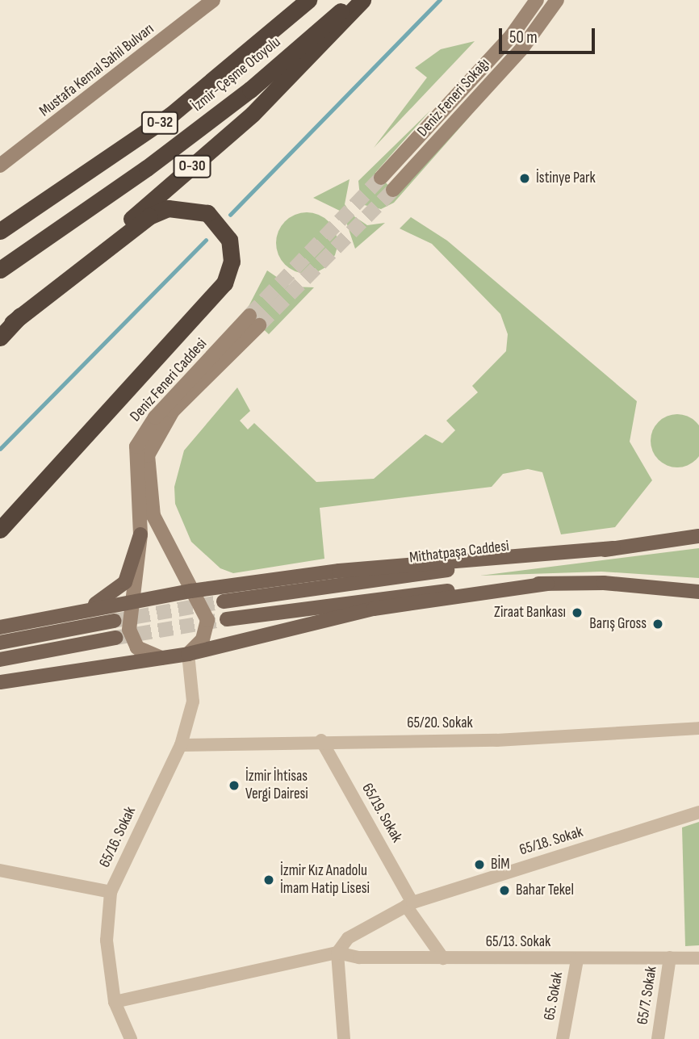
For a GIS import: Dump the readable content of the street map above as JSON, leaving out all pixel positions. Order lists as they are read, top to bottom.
{
  "streets": {
    "highway": ["İzmir-Çeşme Otoyolu", "O-32", "O-30"],
    "main road": [
      "Mustafa Kemal Sahil Bulvarı",
      "Deniz Feneri Sokağı",
      "Deniz Feneri Caddesi",
      "Mithatpaşa Caddesi"
    ],
    "street": [
      "65/20. Sokak",
      "65/19. Sokak",
      "65/16. Sokak",
      "65/18. Sokak",
      "65/13. Sokak",
      "65/7. Sokak",
      "65. Sokak"
    ]
  },
  "crossings": [
    ["Deniz Feneri Caddesi", "65/16. Sokak"],
    ["65/20. Sokak", "65/19. Sokak"],
    ["65/20. Sokak", "65/16. Sokak"],
    ["65/19. Sokak", "65/18. Sokak"],
    ["65/19. Sokak", "65/13. Sokak"],
    ["65/16. Sokak", "65/13. Sokak"],
    ["65/13. Sokak", "65/7. Sokak"],
    ["65/13. Sokak", "65. Sokak"]
  ],
  "places": [
    "İstinye Park",
    "Ziraat Bankası",
    "Barış Gross",
    "İzmir İhtisas Vergi Dairesi",
    "BİM",
    "İzmir Kız Anadolu İmam Hatip Lisesi",
    "Bahar Tekel"
  ],
  "scale_bar": "50 m"
}
